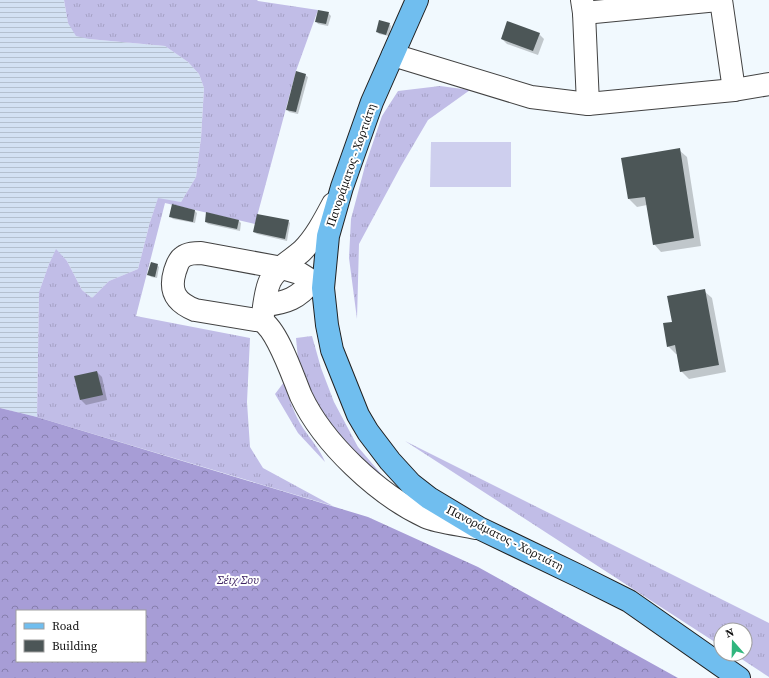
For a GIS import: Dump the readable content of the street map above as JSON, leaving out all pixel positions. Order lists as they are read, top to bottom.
{
  "streets": {
    "main road": ["Πανοράματος - Χορτιάτη"]
  },
  "parks": ["Σέιχ Σου"],
  "legend": ["Road", "Building"],
  "north": "top"
}
